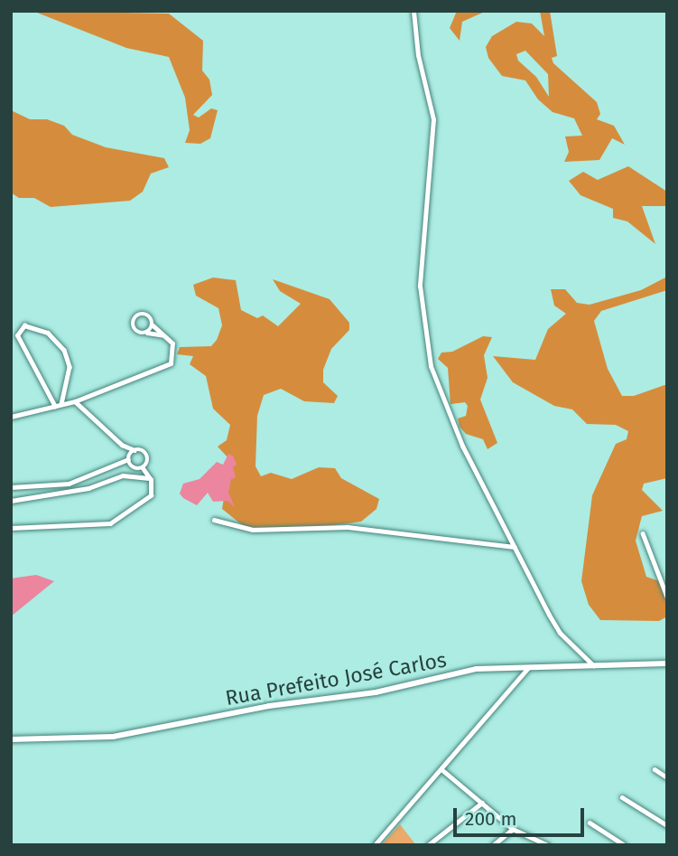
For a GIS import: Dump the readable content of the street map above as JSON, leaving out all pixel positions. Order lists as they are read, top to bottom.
{
  "streets": {
    "main road": ["Rua Prefeito José Carlos"]
  },
  "scale_bar": "200 m"
}
